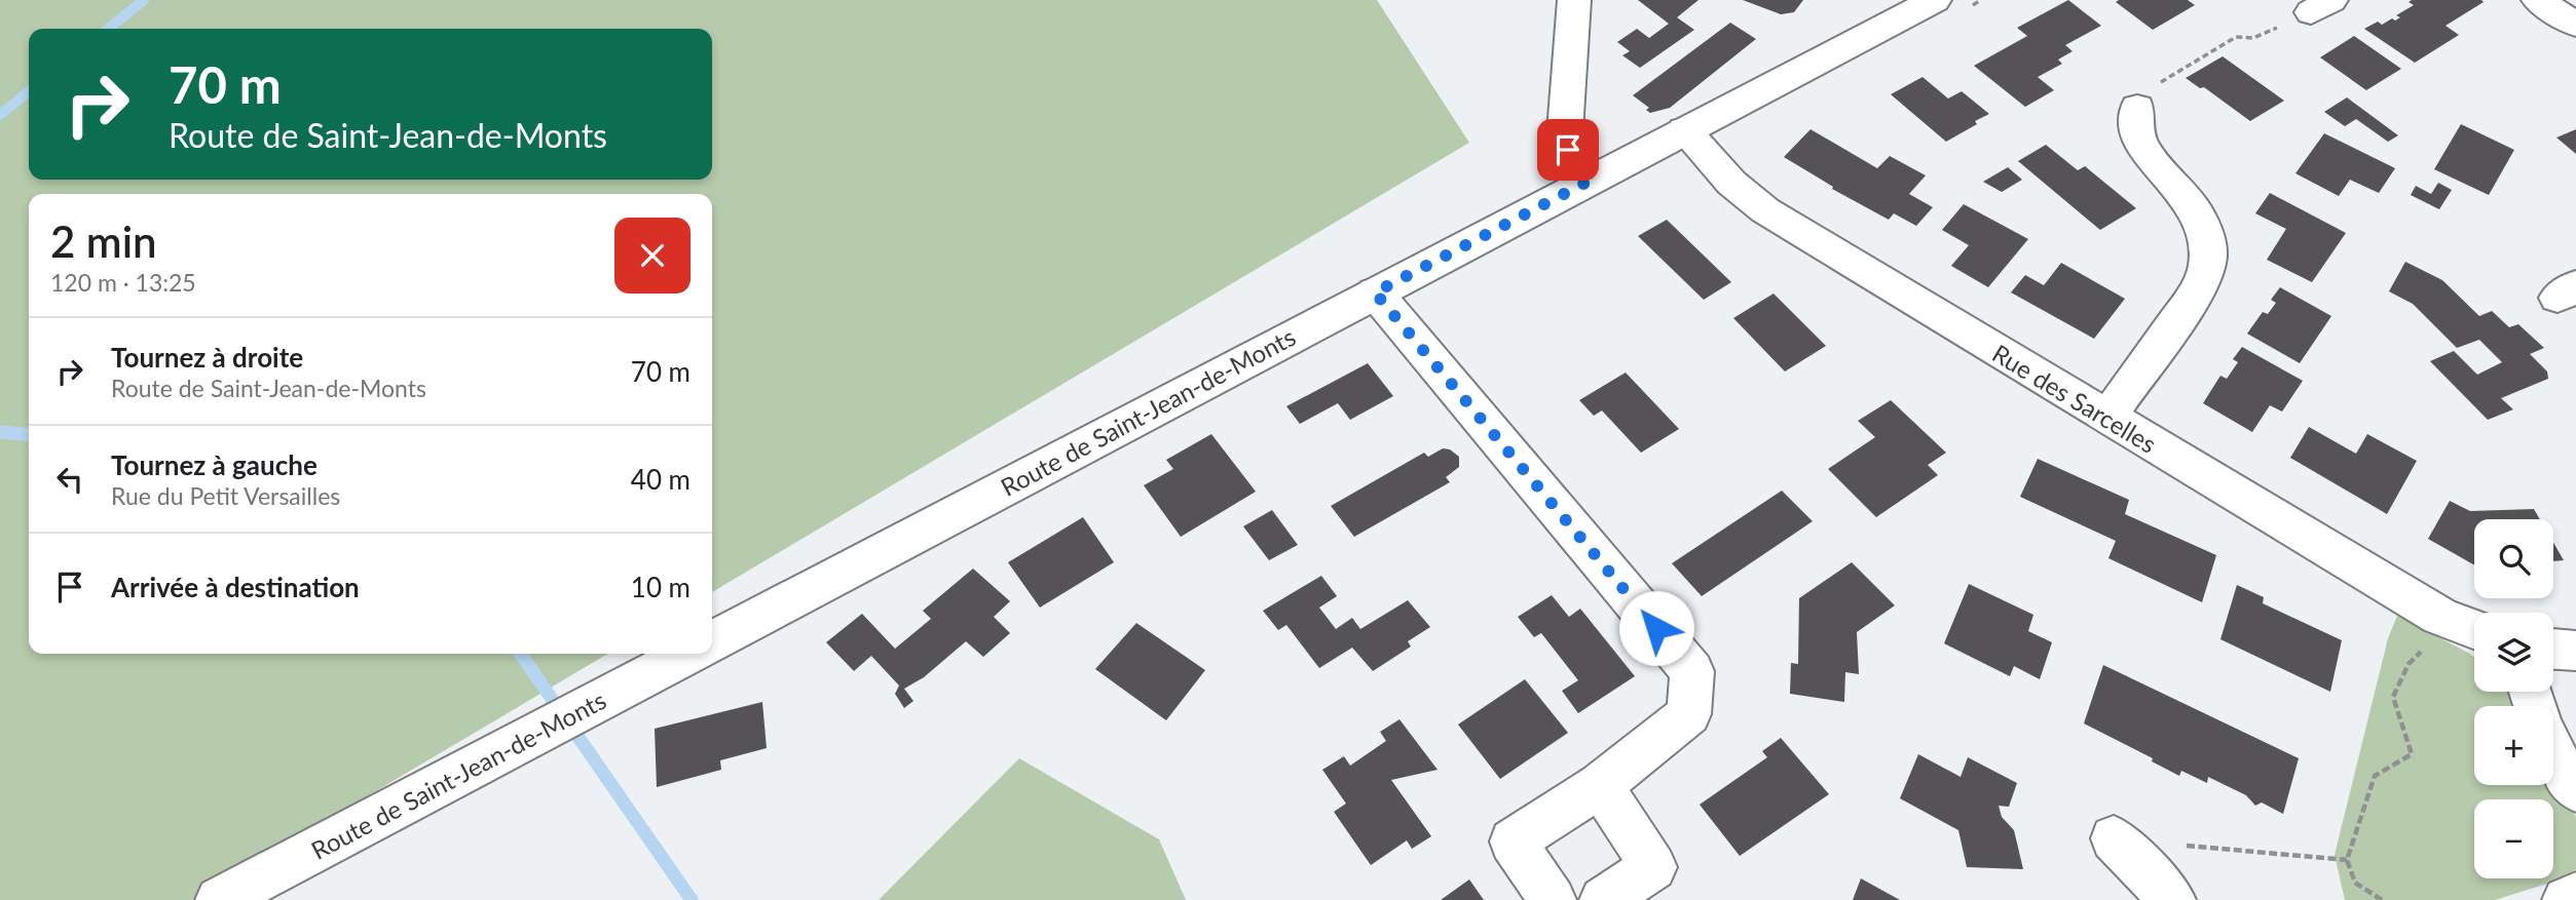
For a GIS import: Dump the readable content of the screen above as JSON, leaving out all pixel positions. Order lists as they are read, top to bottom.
{
  "streets": {
    "street": ["Rue des Sarcelles", "Route de Saint-Jean-de-Monts"]
  },
  "crossings": [
    ["Rue des Sarcelles", "Route de Saint-Jean-de-Monts"]
  ],
  "page": {
    "turn": ["70 m", "Route de Saint-Jean-de-Monts"],
    "heading": ["2 min", "120 m · 13:25"],
    "list": [
      {
        "name": "Tournez à droite",
        "note": "Route de Saint-Jean-de-Monts",
        "value": "70 m"
      },
      {
        "name": "Tournez à gauche",
        "note": "Rue du Petit Versailles",
        "value": "40 m"
      },
      {
        "name": "Arrivée à destination",
        "value": "10 m"
      }
    ],
    "map_buttons": ["+", "−"]
  }
}
